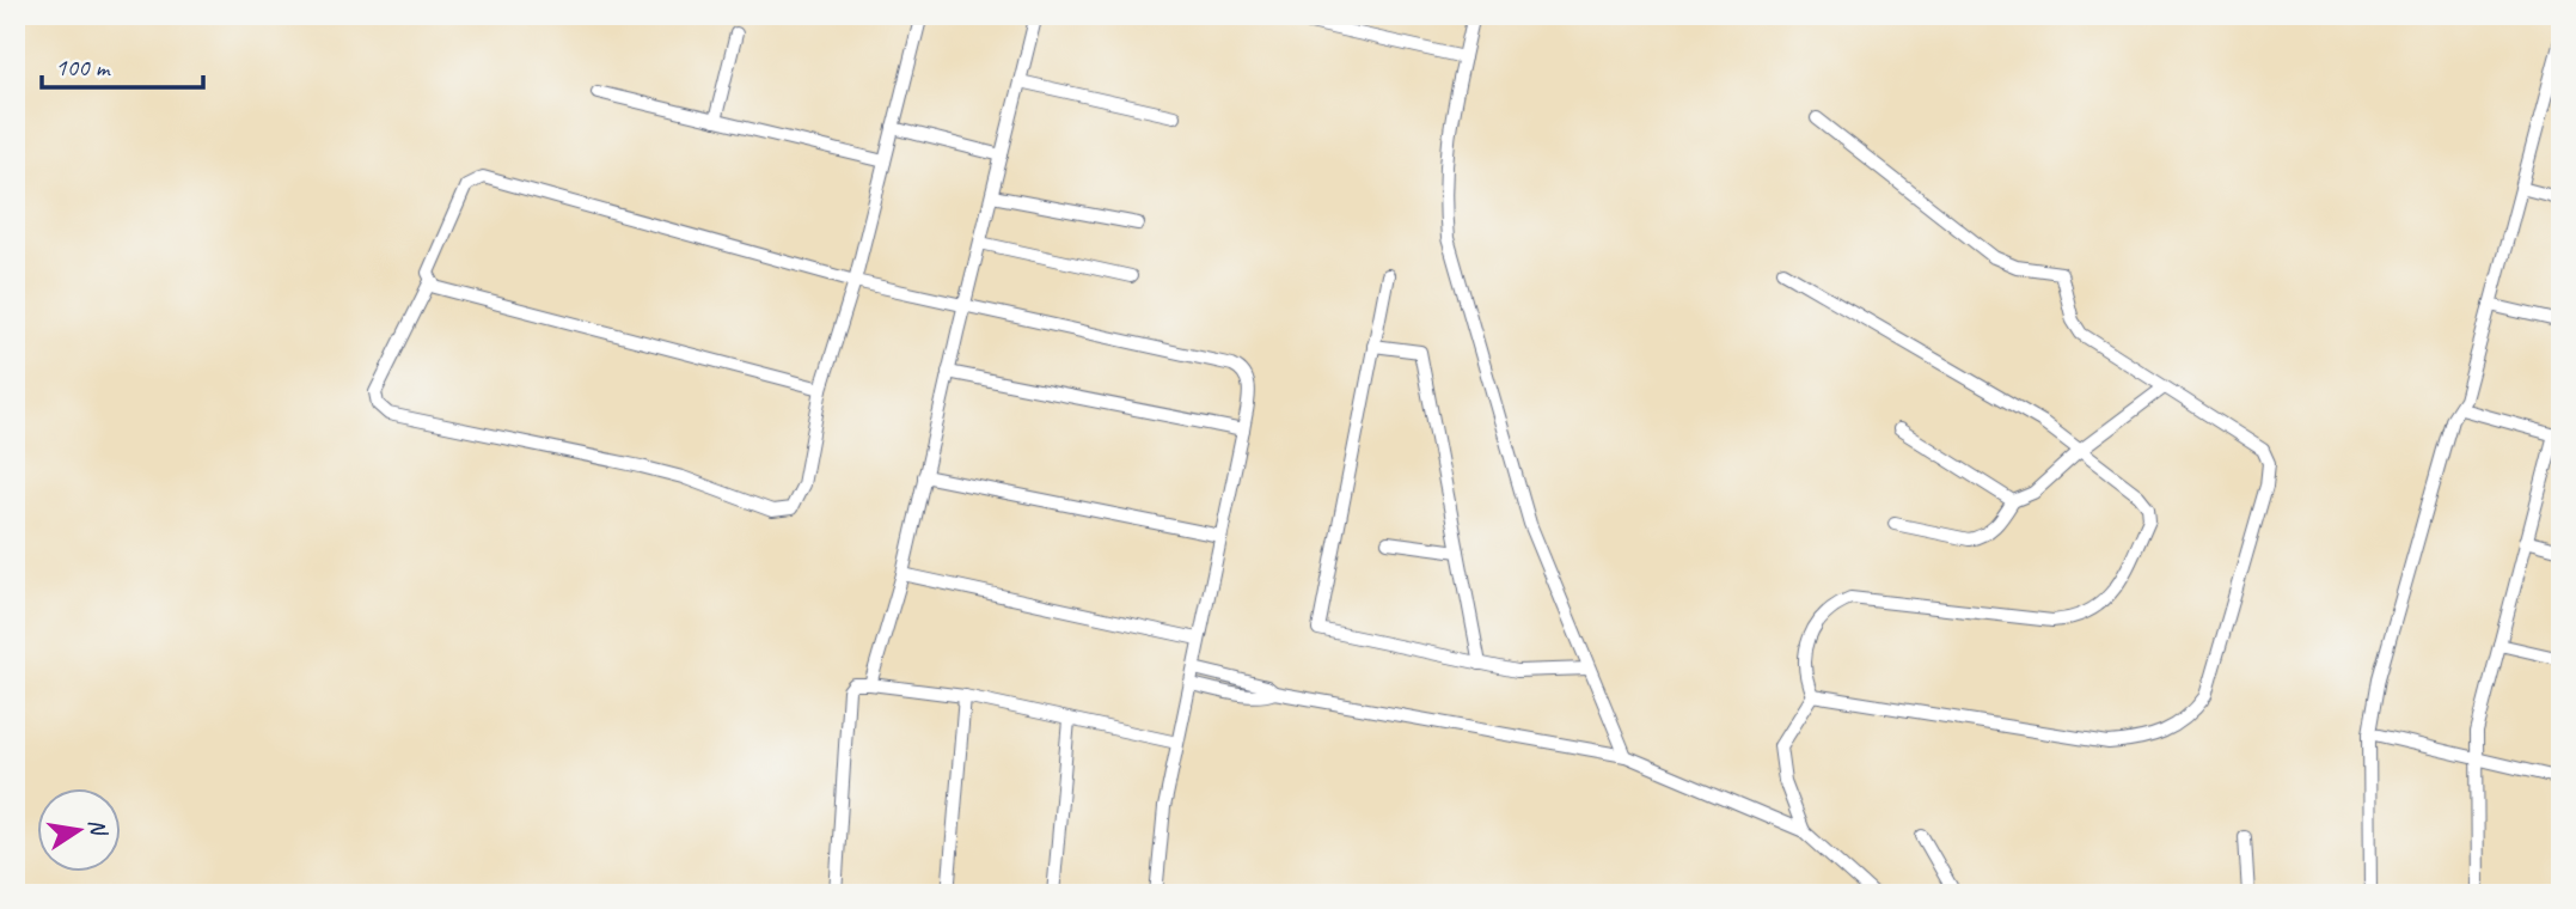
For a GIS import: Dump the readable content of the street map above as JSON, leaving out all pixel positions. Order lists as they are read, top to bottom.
{
  "scale_bar": "100 m",
  "north": "right"
}
